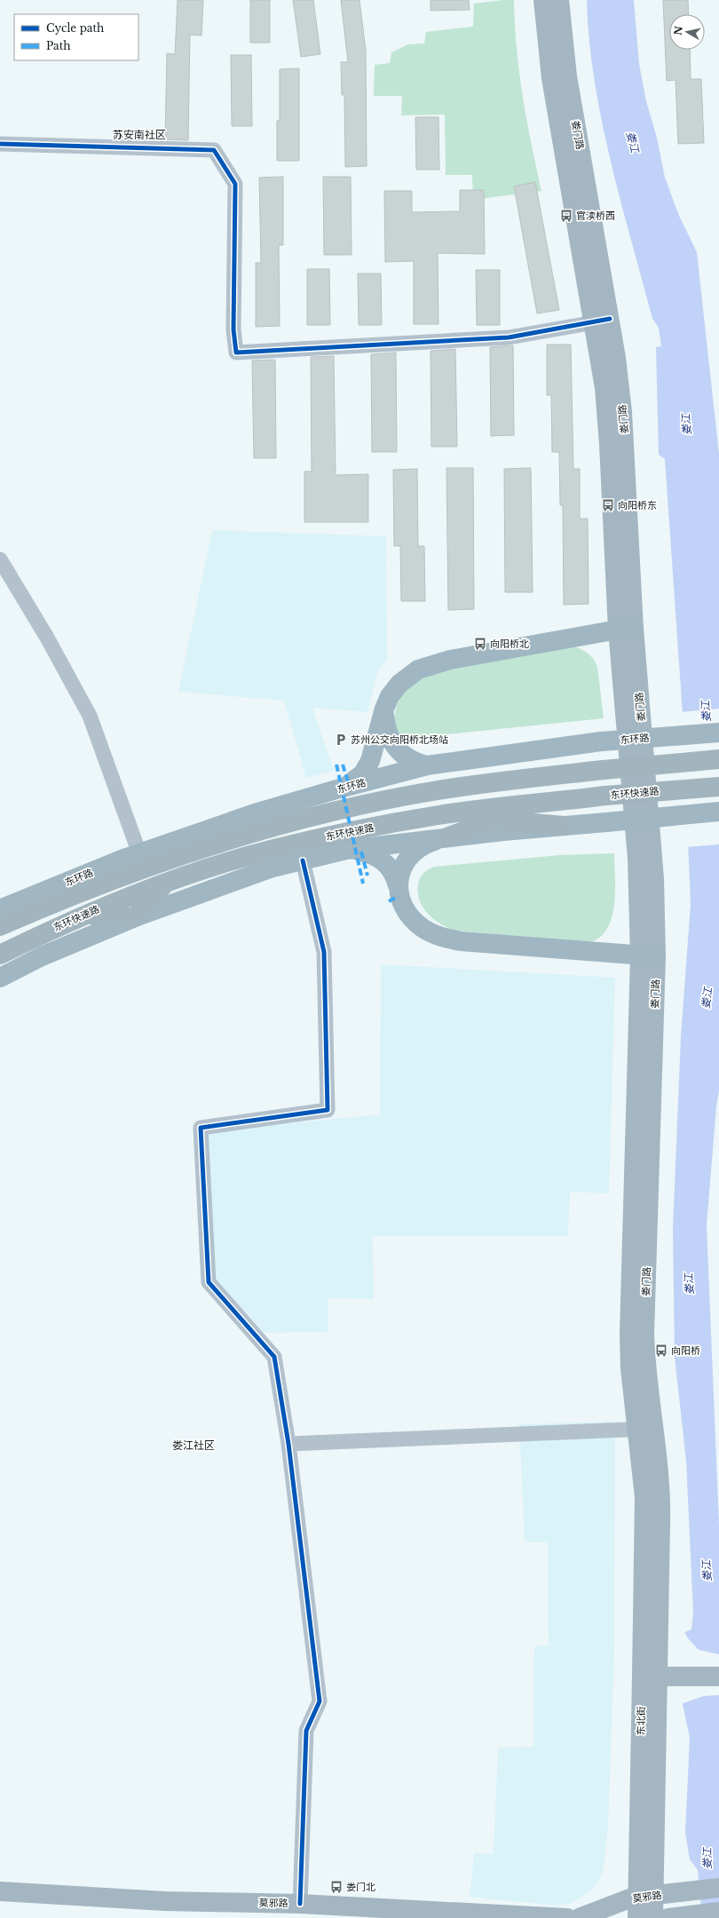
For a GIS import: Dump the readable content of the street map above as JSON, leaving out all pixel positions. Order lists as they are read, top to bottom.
{
  "streets": {
    "highway": ["东环快速路"],
    "main road": [
      "娄门路",
      "东环路",
      "东北街",
      "莫邪路"
    ]
  },
  "crossings": [
    ["娄门路", "东北街"]
  ],
  "districts": ["苏安南社区", "娄江社区"],
  "water": ["娄江"],
  "places": {
    "bus stop": [
      "官渎桥西",
      "向阳桥东",
      "向阳桥北",
      "向阳桥",
      "娄门北"
    ],
    "parking": ["苏州公交向阳桥北场站"]
  },
  "legend": ["Cycle path", "Path"],
  "north": "left"
}
